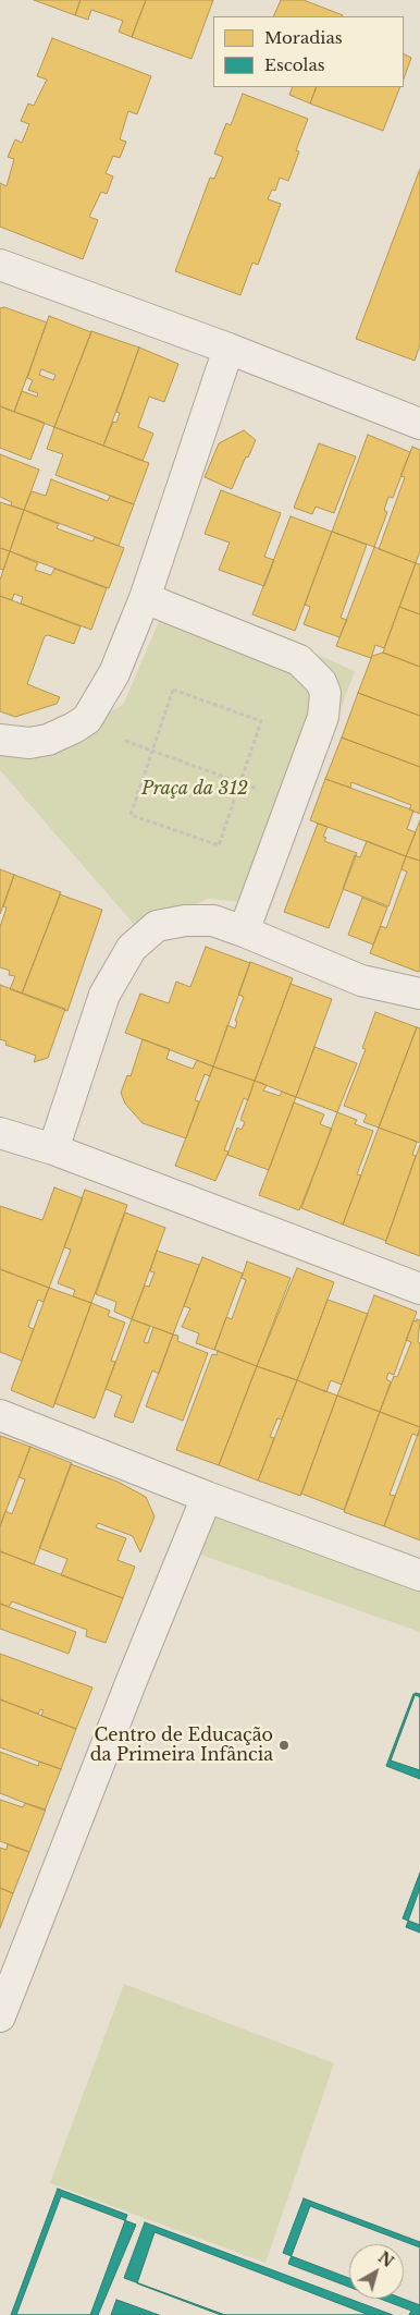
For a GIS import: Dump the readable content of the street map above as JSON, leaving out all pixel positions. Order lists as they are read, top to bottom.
{
  "parks": ["Praça da 312"],
  "places": ["Centro de Educação da Primeira Infância"],
  "legend": ["Moradias", "Escolas"],
  "north": "top right"
}
